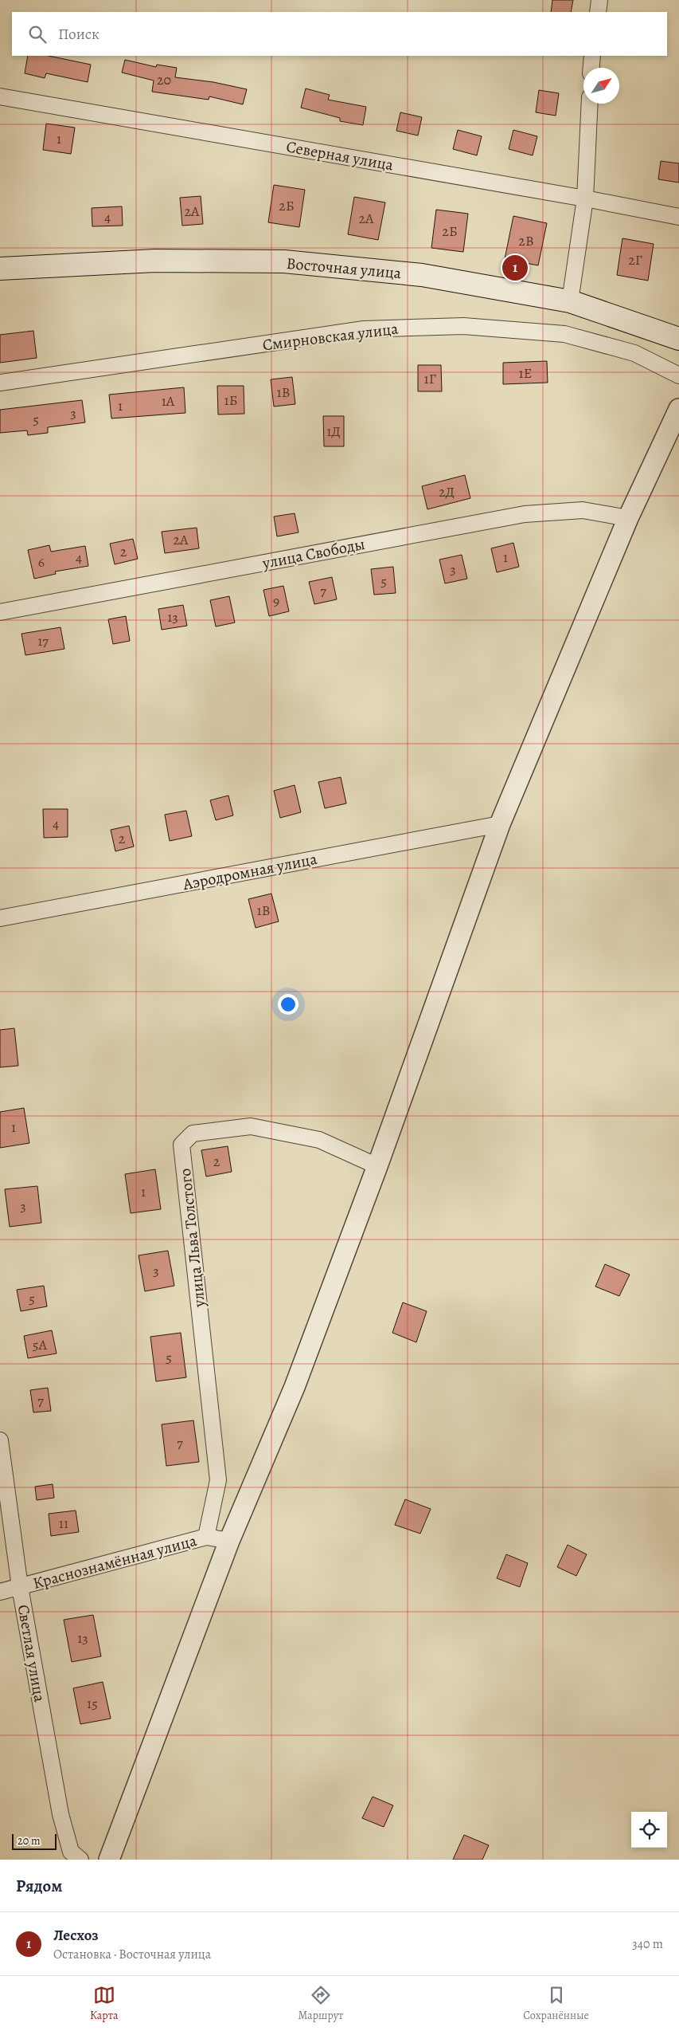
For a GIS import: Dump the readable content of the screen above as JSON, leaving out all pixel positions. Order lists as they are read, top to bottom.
{
  "streets": {
    "main road": ["Восточная улица"],
    "street": [
      "Северная улица",
      "Смирновская улица",
      "улица Свободы",
      "Аэродромная улица",
      "улица Льва Толстого",
      "Краснознамённая улица",
      "Светлая улица"
    ]
  },
  "crossings": [
    ["улица Льва Толстого", "Краснознамённая улица"],
    ["Краснознамённая улица", "Светлая улица"]
  ],
  "house_numbers": [
    "20",
    "1",
    "2Б",
    "2А",
    "4",
    "2А",
    "2Б",
    "2В",
    "2Г",
    "1Е",
    "1Г",
    "1В",
    "1Б",
    "1А",
    "1",
    "3",
    "5",
    "1Д",
    "2Д",
    "2А",
    "2",
    "4",
    "1",
    "6",
    "3",
    "5",
    "7",
    "9",
    "13",
    "17",
    "4",
    "2",
    "1В",
    "1",
    "2",
    "1",
    "3",
    "3",
    "5",
    "5А",
    "5",
    "7",
    "7",
    "11",
    "13",
    "15"
  ],
  "scale_bar": "20 m",
  "north": "top right",
  "page": {
    "search": "Поиск",
    "pins": "1",
    "scale": "20 m",
    "heading": "Рядом",
    "list": [
      {
        "mark": "1",
        "name": "Лесхоз",
        "note": "Остановка · Восточная улица",
        "value": "340 m"
      }
    ],
    "nav": ["Карта", "Маршрут", "Сохранённые"]
  }
}
